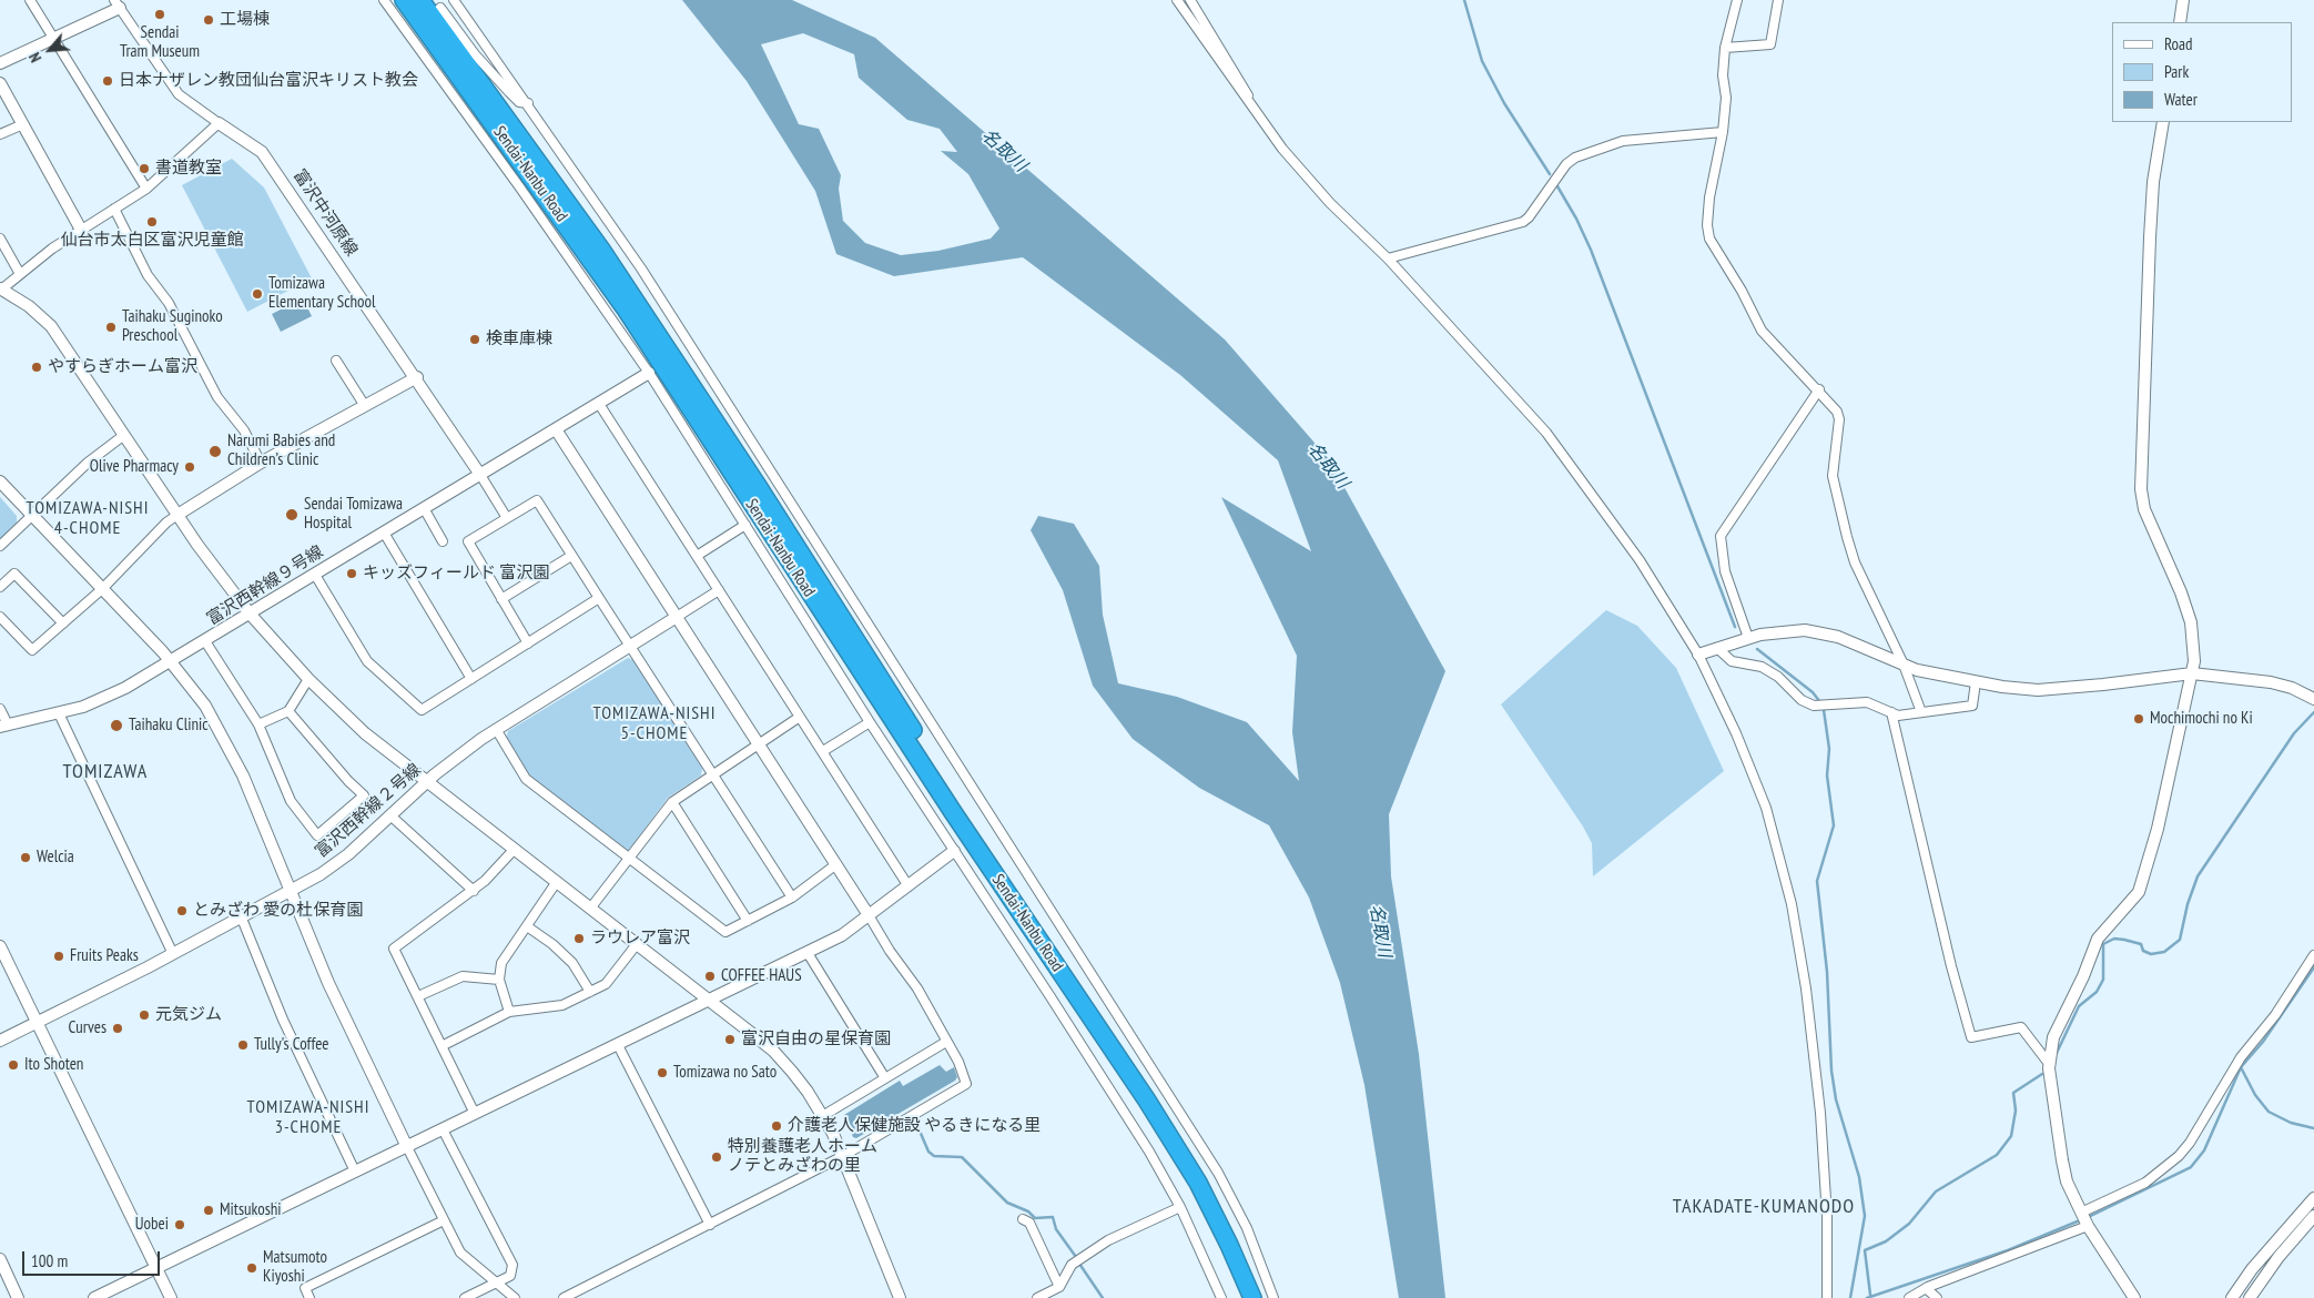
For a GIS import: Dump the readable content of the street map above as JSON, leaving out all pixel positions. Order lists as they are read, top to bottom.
{
  "streets": {
    "highway": ["Sendai-Nanbu Road"],
    "street": ["富沢中河原線", "富沢西幹線９号線", "富沢西幹線２号線"]
  },
  "crossings": [
    ["富沢中河原線", "富沢西幹線９号線"]
  ],
  "districts": [
    "TOMIZAWA-NISHI 4-CHOME",
    "TOMIZAWA-NISHI 5-CHOME",
    "TOMIZAWA",
    "TOMIZAWA-NISHI 3-CHOME",
    "TAKADATE-KUMANODO"
  ],
  "water": ["名取川"],
  "places": [
    "Sendai Tram Museum",
    "工場棟",
    "日本ナザレン教団仙台富沢キリスト教会",
    "書道教室",
    "仙台市太白区富沢児童館",
    "Tomizawa Elementary School",
    "Taihaku Suginoko Preschool",
    "検車庫棟",
    "やすらぎホーム富沢",
    "Narumi Babies and Children’s Clinic",
    "Olive Pharmacy",
    "Sendai Tomizawa Hospital",
    "キッズフィールド 富沢園",
    "Mochimochi no Ki",
    "Taihaku Clinic",
    "Welcia",
    "とみざわ 愛の杜保育園",
    "ラウレア富沢",
    "Fruits Peaks",
    "COFFEE HAUS",
    "元気ジム",
    "Curves",
    "富沢自由の星保育園",
    "Tully's Coffee",
    "Ito Shoten",
    "Tomizawa no Sato",
    "介護老人保健施設 やるきになる里",
    "特別養護老人ホーム ノテとみざわの里",
    "Mitsukoshi",
    "Uobei",
    "Matsumoto Kiyoshi"
  ],
  "legend": ["Road", "Park", "Water"],
  "scale_bar": "100 m",
  "north": "bottom left"
}
